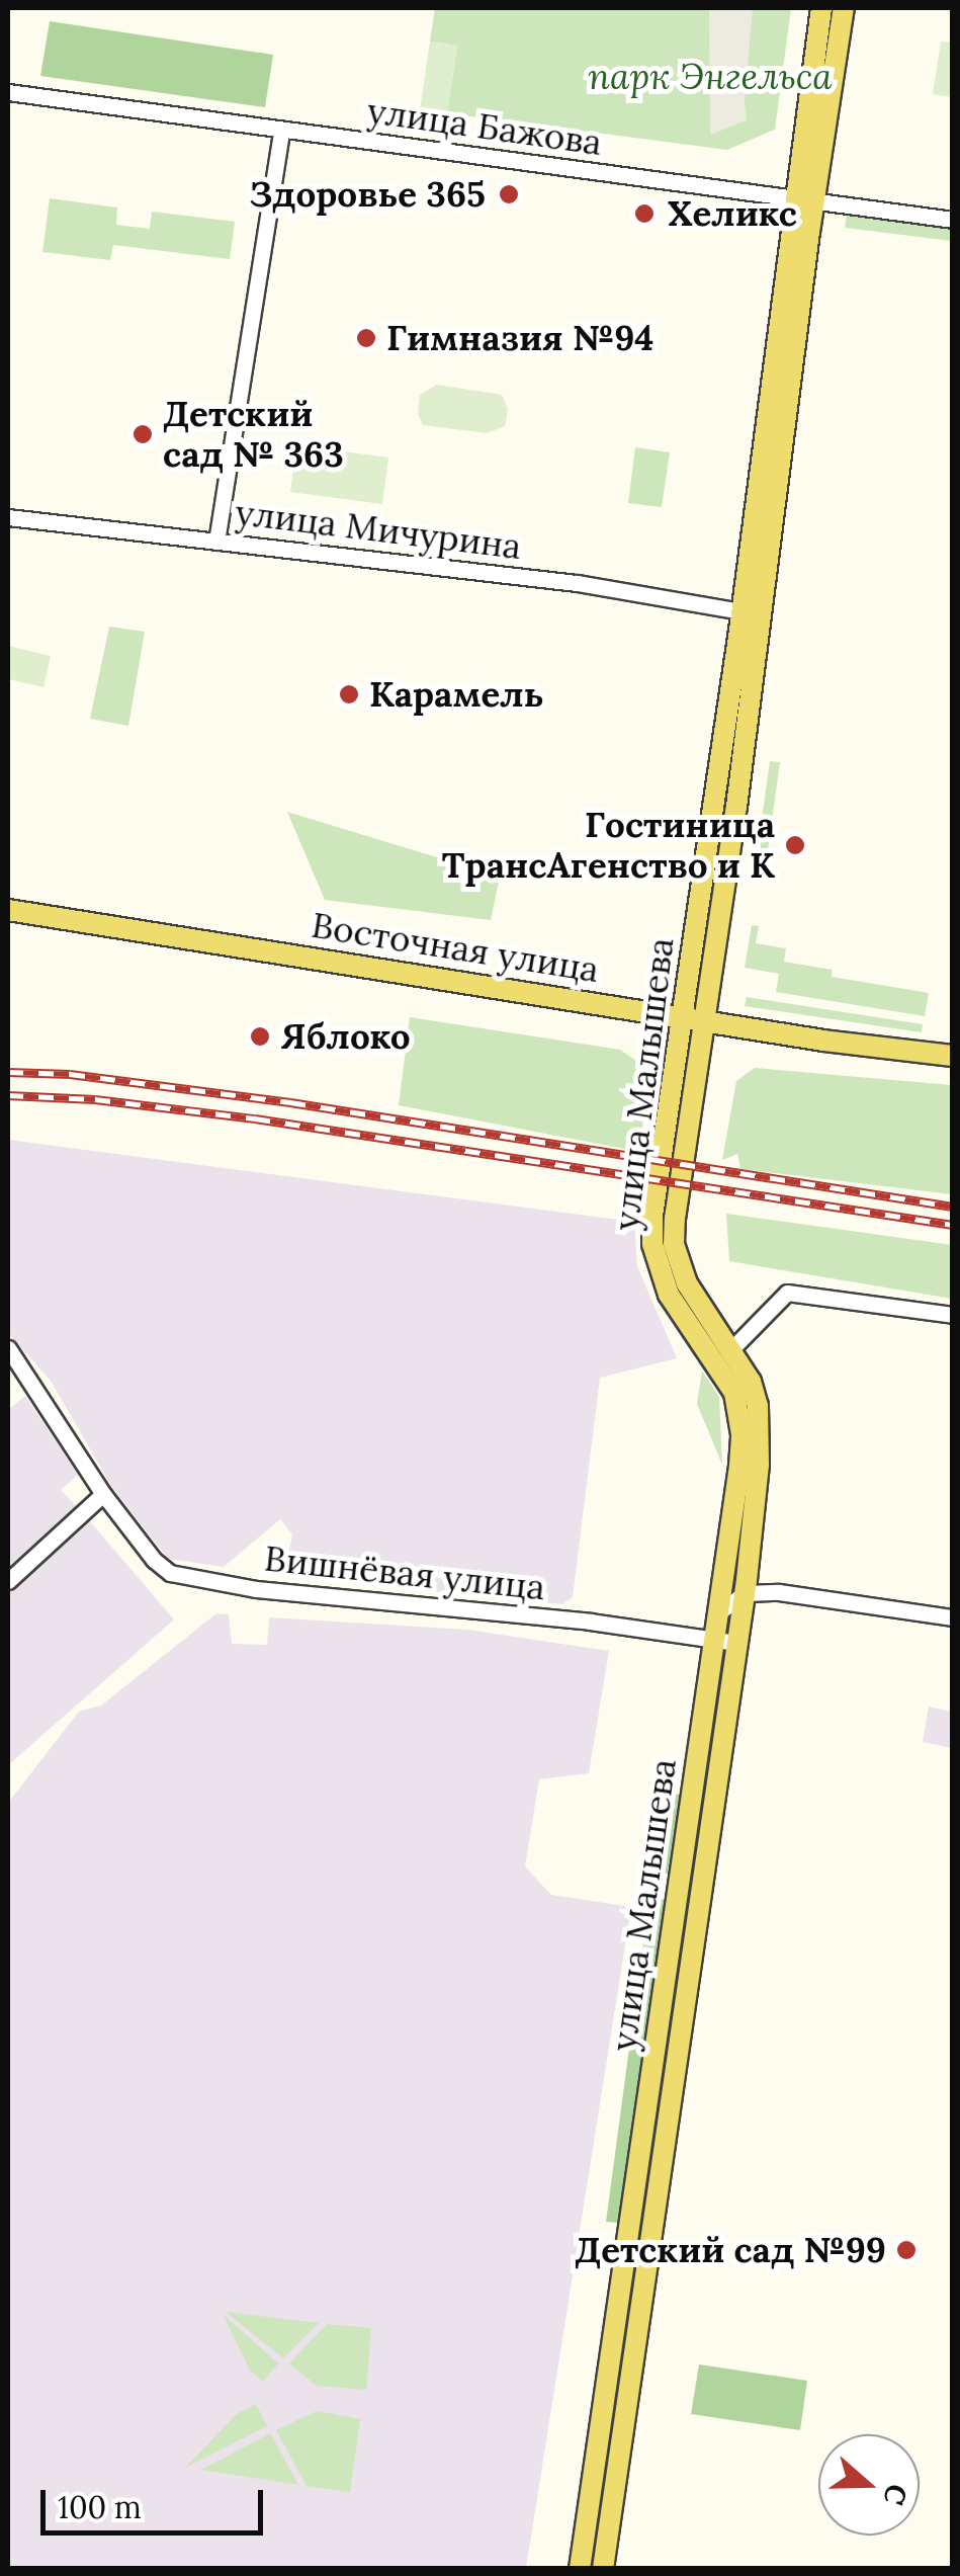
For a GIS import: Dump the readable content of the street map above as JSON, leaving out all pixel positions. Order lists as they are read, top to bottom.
{
  "streets": {
    "main road": ["Восточная улица", "улица Малышева"],
    "street": ["улица Бажова", "улица Мичурина", "Вишнёвая улица"]
  },
  "crossings": [
    ["улица Бажова", "улица Малышева"],
    ["улица Мичурина", "улица Малышева"],
    ["Восточная улица", "улица Малышева"],
    ["улица Малышева", "Вишнёвая улица"]
  ],
  "parks": ["парк Энгельса"],
  "places": [
    "Здоровье 365",
    "Хеликс",
    "Гимназия №94",
    "Детский сад № 363",
    "Карамель",
    "Гостиница ТрансАгенство и К",
    "Яблоко",
    "Детский сад №99"
  ],
  "scale_bar": "100 m",
  "north": "right"
}
